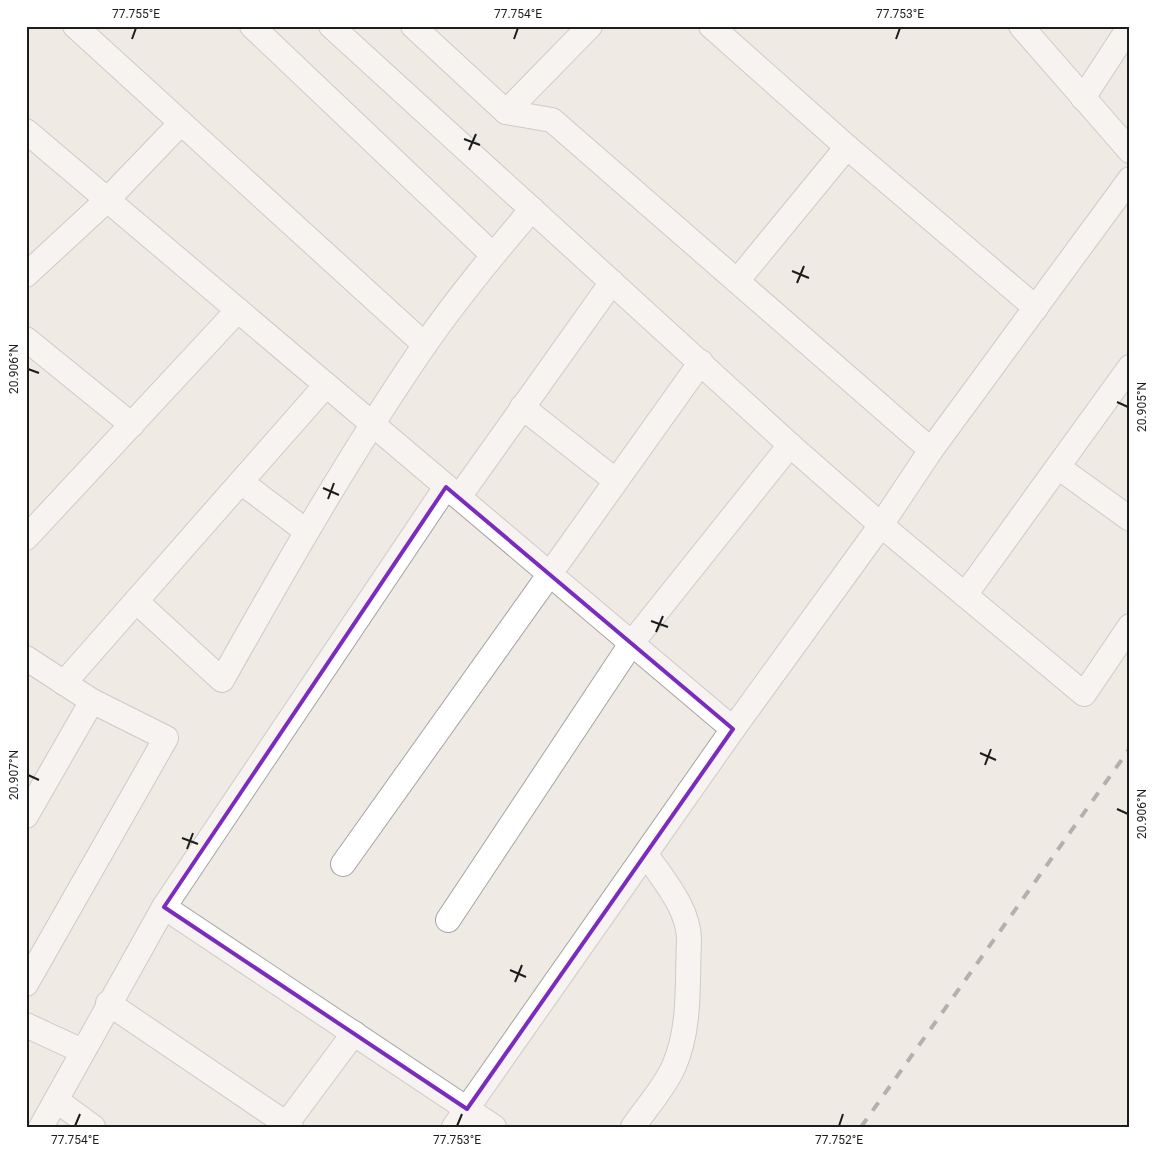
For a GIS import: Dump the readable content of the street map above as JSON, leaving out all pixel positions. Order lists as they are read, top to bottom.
{
  "coordinates": [
    "77.755°E",
    "77.754°E",
    "77.753°E",
    "20.906°N",
    "20.905°N",
    "20.907°N",
    "77.752°E"
  ]
}
